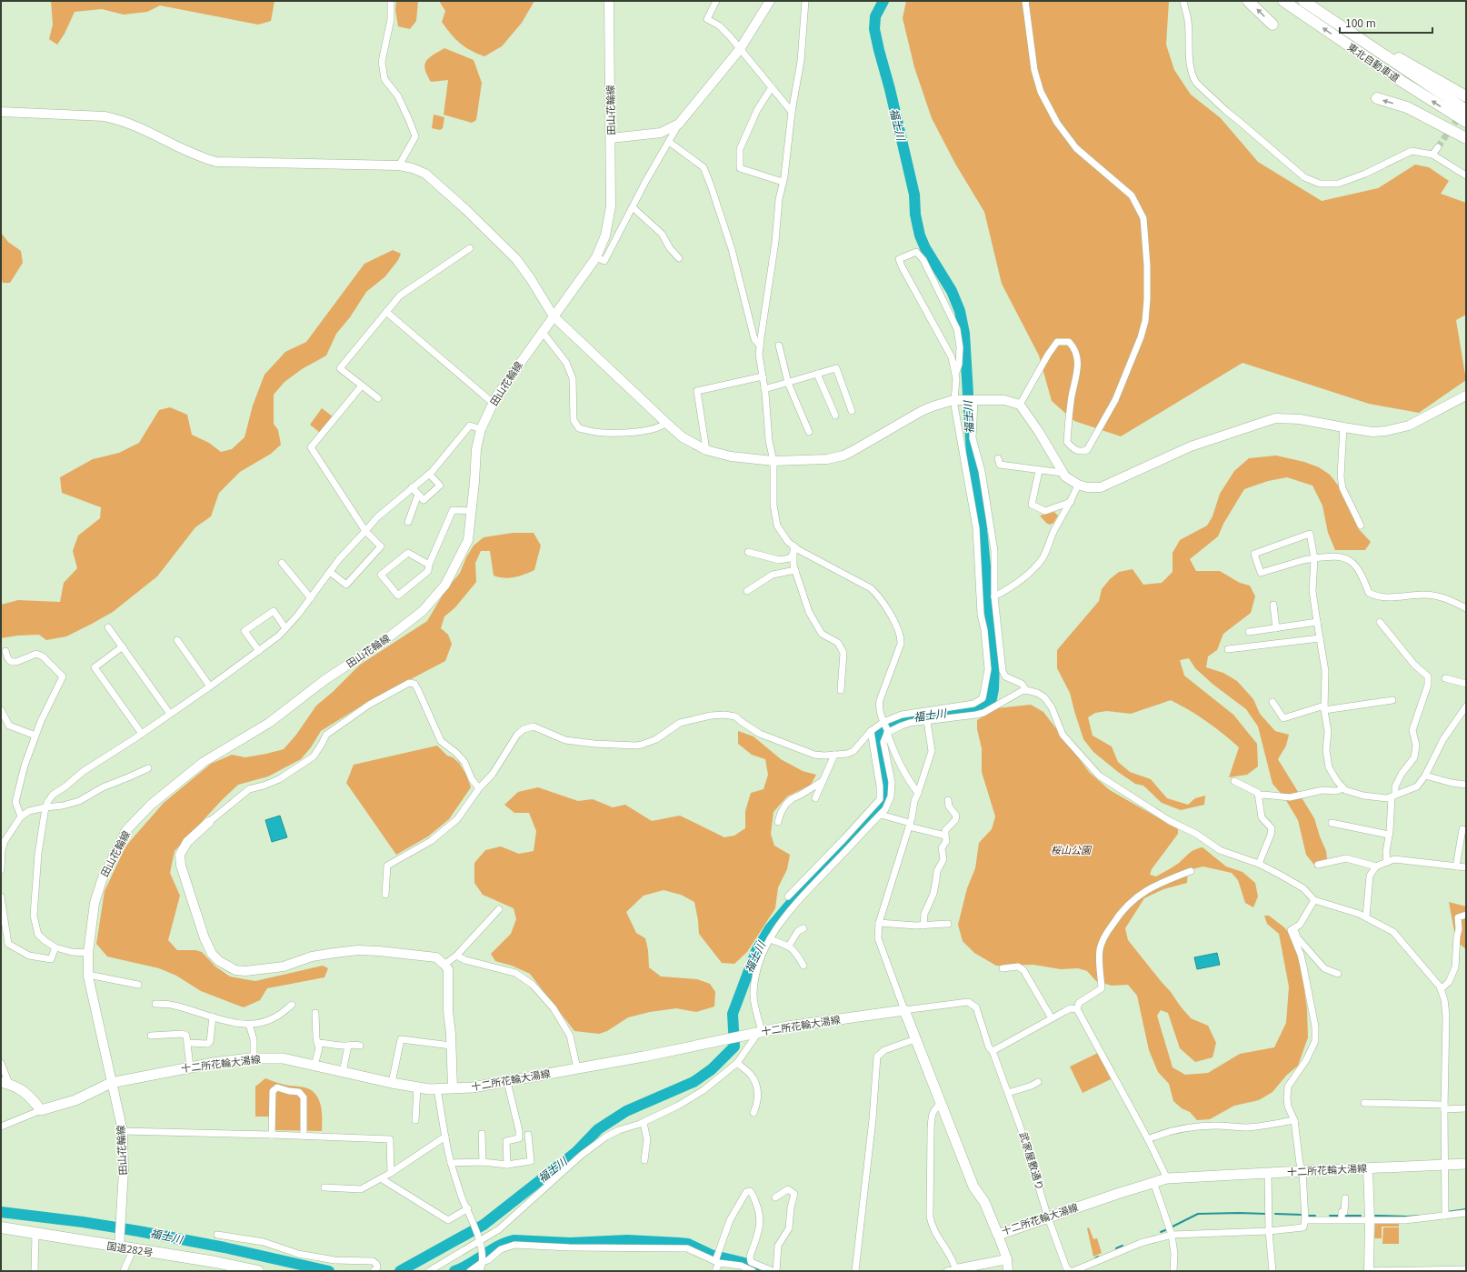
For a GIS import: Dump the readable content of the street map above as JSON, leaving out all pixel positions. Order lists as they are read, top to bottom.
{
  "streets": {
    "highway": ["東北自動車道", "国道282号"],
    "main road": ["十二所花輪大湯線"],
    "street": ["田山花輪線", "武家屋敷通り"]
  },
  "crossings": [
    ["田山花輪線", "十二所花輪大湯線"],
    ["田山花輪線", "国道282号"],
    ["十二所花輪大湯線", "武家屋敷通り"]
  ],
  "water": ["福士川"],
  "parks": ["桜山公園"],
  "scale_bar": "100 m"
}
